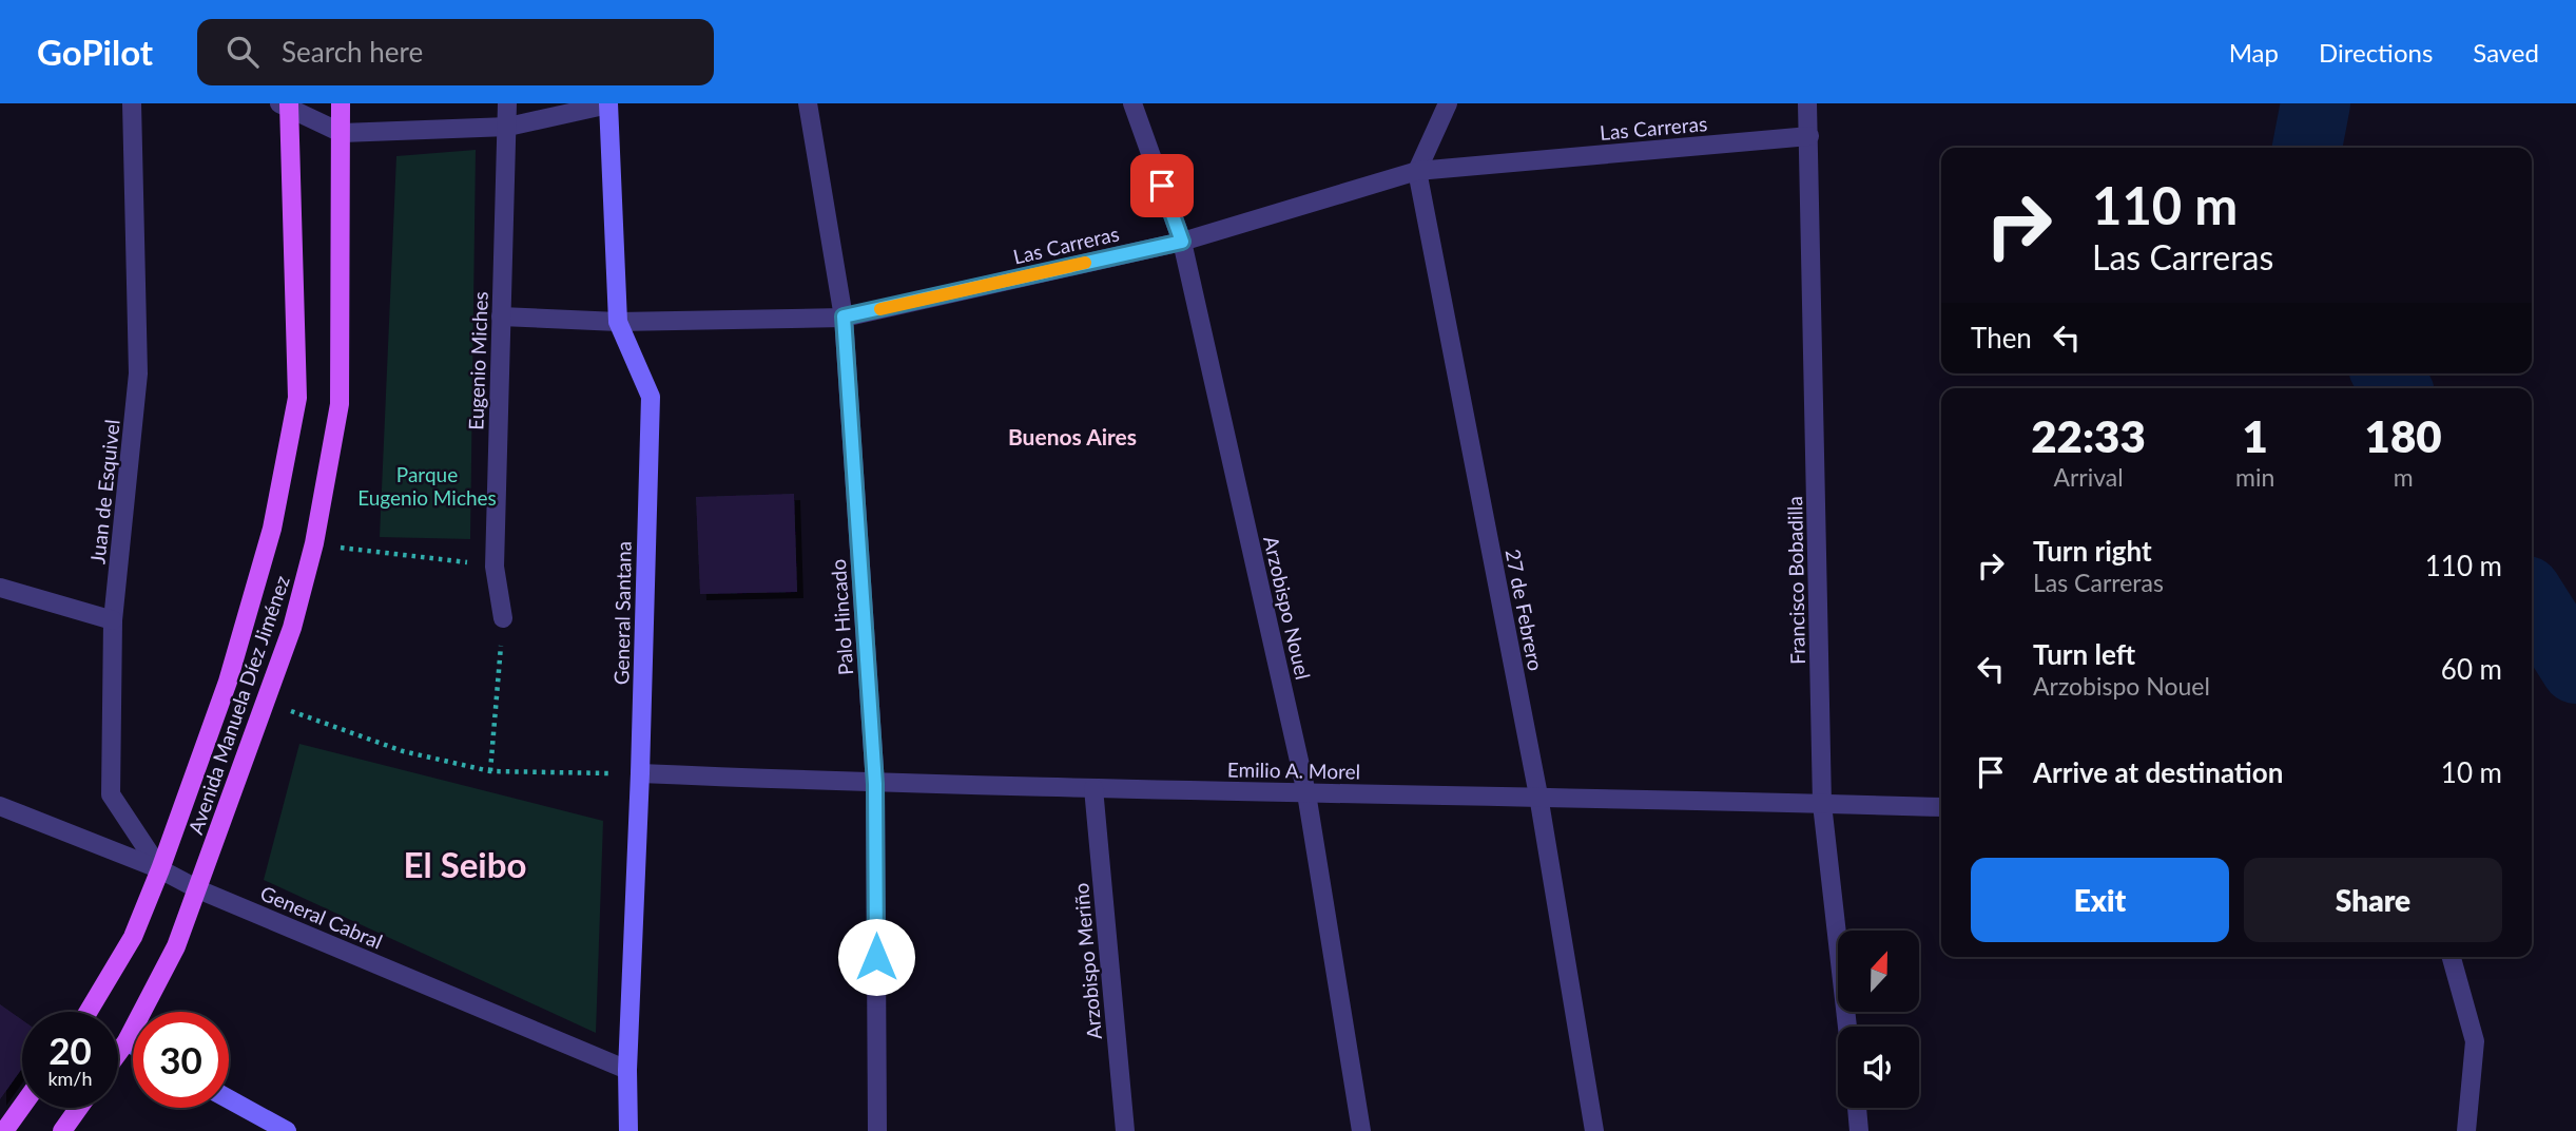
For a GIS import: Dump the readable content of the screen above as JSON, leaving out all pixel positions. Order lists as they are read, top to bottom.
{
  "streets": {
    "main road": ["Avenida Manuela Díez Jiménez"],
    "street": [
      "Las Carreras",
      "Eugenio Miches",
      "Juan de Esquivel",
      "Francisco Bobadilla",
      "Arzobispo Nouel",
      "27 de Febrero",
      "General Santana",
      "Palo Hincado",
      "Emilio A. Morel",
      "General Cabral",
      "Arzobispo Meriño"
    ]
  },
  "crossings": [
    ["Las Carreras", "Eugenio Miches"],
    ["Las Carreras", "Francisco Bobadilla"],
    ["Las Carreras", "Arzobispo Nouel"],
    ["Las Carreras", "27 de Febrero"],
    ["Las Carreras", "General Santana"],
    ["Las Carreras", "Palo Hincado"],
    ["Juan de Esquivel", "Avenida Manuela Díez Jiménez"],
    ["Juan de Esquivel", "General Cabral"],
    ["Francisco Bobadilla", "Emilio A. Morel"],
    ["Arzobispo Nouel", "Emilio A. Morel"],
    ["27 de Febrero", "Emilio A. Morel"],
    ["General Santana", "Emilio A. Morel"],
    ["General Santana", "General Cabral"],
    ["Palo Hincado", "Emilio A. Morel"],
    ["Avenida Manuela Díez Jiménez", "General Cabral"],
    ["Emilio A. Morel", "Arzobispo Meriño"]
  ],
  "districts": ["Buenos Aires", "El Seibo"],
  "parks": ["Parque Eugenio Miches"],
  "north": "top",
  "page": {
    "header": "GoPilot",
    "search": "Search here",
    "nav": ["Map", "Directions", "Saved"],
    "turn": ["110 m", "Las Carreras"],
    "then": "Then",
    "eta": [
      "22:33",
      "Arrival",
      "1",
      "min",
      "180",
      "m"
    ],
    "list": [
      {
        "name": "Turn right",
        "note": "Las Carreras",
        "value": "110 m"
      },
      {
        "name": "Turn left",
        "note": "Arzobispo Nouel",
        "value": "60 m"
      },
      {
        "name": "Arrive at destination",
        "value": "10 m"
      }
    ],
    "buttons": ["Exit", "Share"],
    "speed": "20 km/h",
    "limit": "30"
  }
}
